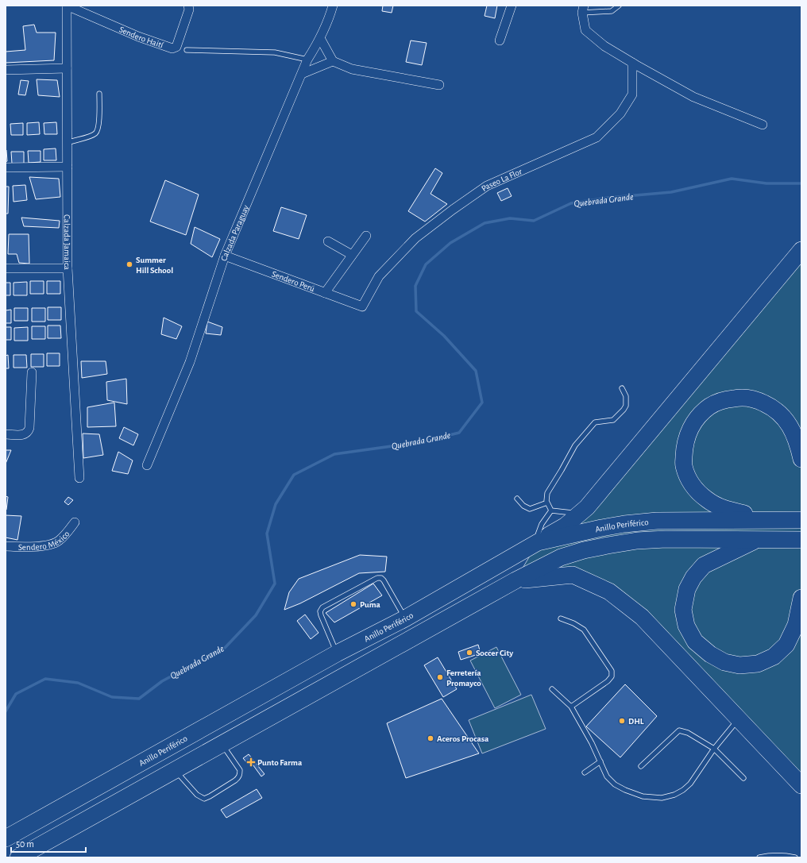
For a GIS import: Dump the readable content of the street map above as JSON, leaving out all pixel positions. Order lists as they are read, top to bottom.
{
  "streets": {
    "highway": ["Anillo Periférico"],
    "street": [
      "Sendero Haití",
      "Paseo La Flor",
      "Calzada Paraguay",
      "Calzada Jamaica",
      "Sendero Perú",
      "Sendero México"
    ]
  },
  "crossings": [
    ["Sendero Haití", "Calzada Jamaica"],
    ["Paseo La Flor", "Sendero Perú"],
    ["Calzada Paraguay", "Sendero Perú"]
  ],
  "water": ["Quebrada Grande"],
  "places": {
    "other": [
      "Summer Hill School",
      "Puma",
      "Soccer City",
      "Ferretería Promayco",
      "DHL",
      "Aceros Procasa"
    ],
    "health": ["Punto Farma"]
  },
  "scale_bar": "50 m"
}
